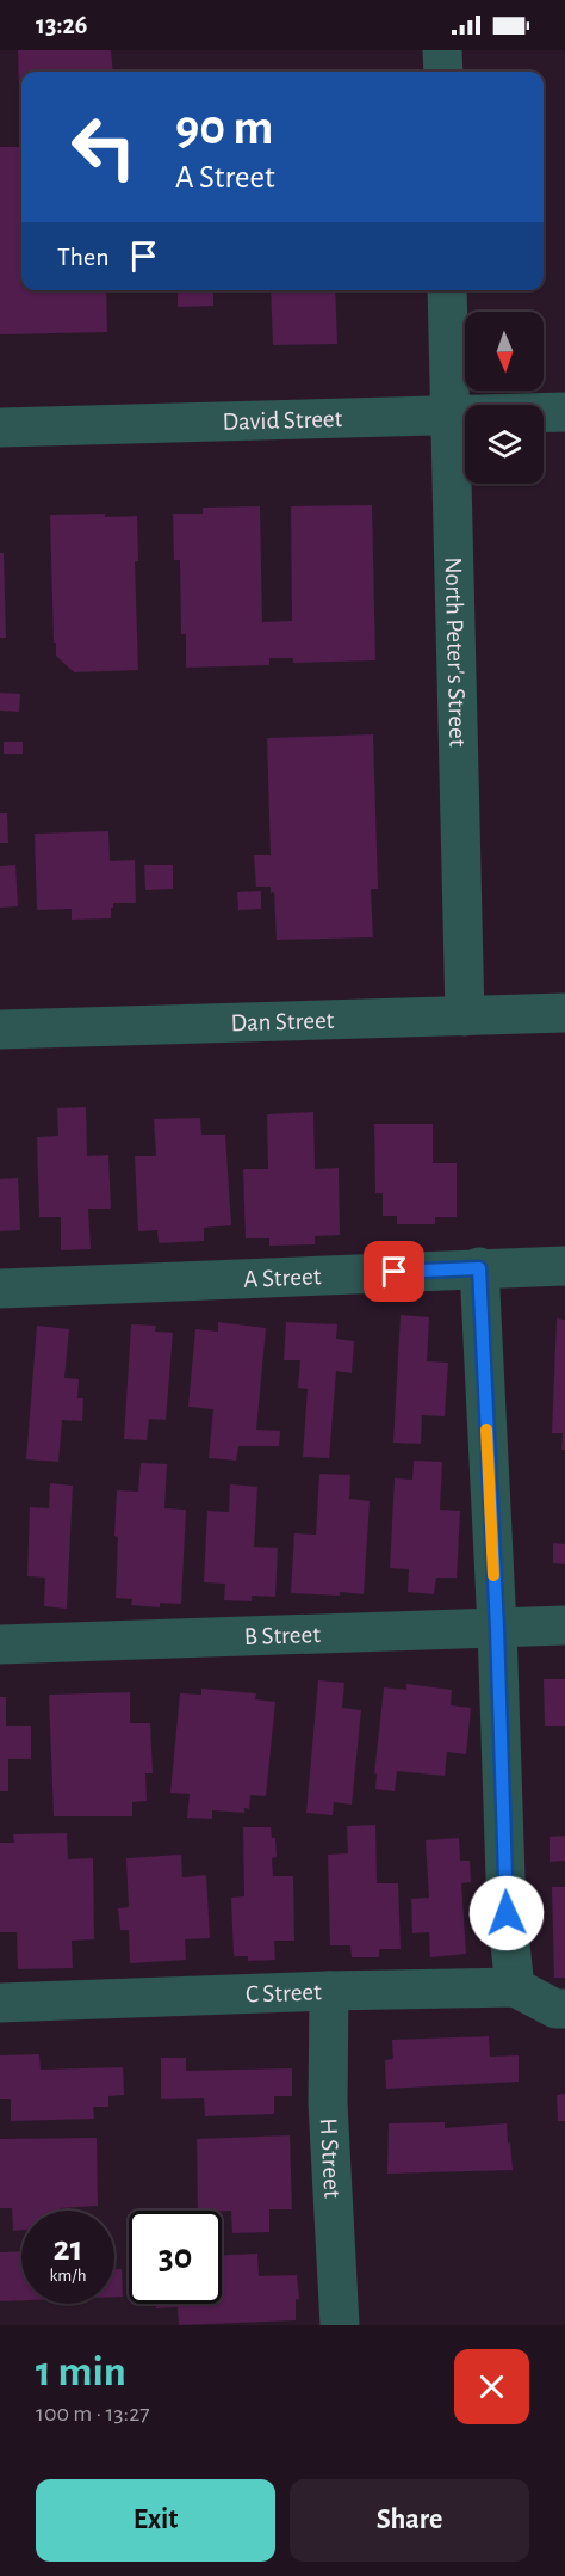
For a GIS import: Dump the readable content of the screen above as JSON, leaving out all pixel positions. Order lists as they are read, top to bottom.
{
  "streets": {
    "street": [
      "David Street",
      "North Peter's Street",
      "Dan Street",
      "A Street",
      "B Street",
      "C Street",
      "H Street"
    ]
  },
  "crossings": [
    ["David Street", "North Peter's Street"],
    ["North Peter's Street", "Dan Street"],
    ["C Street", "H Street"]
  ],
  "north": "bottom",
  "page": {
    "status": "13:26",
    "turn": ["90 m", "A Street"],
    "then": "Then",
    "speed": "21 km/h",
    "limit": "30",
    "heading": ["1 min", "100 m · 13:27"],
    "buttons": ["Exit", "Share"]
  }
}
